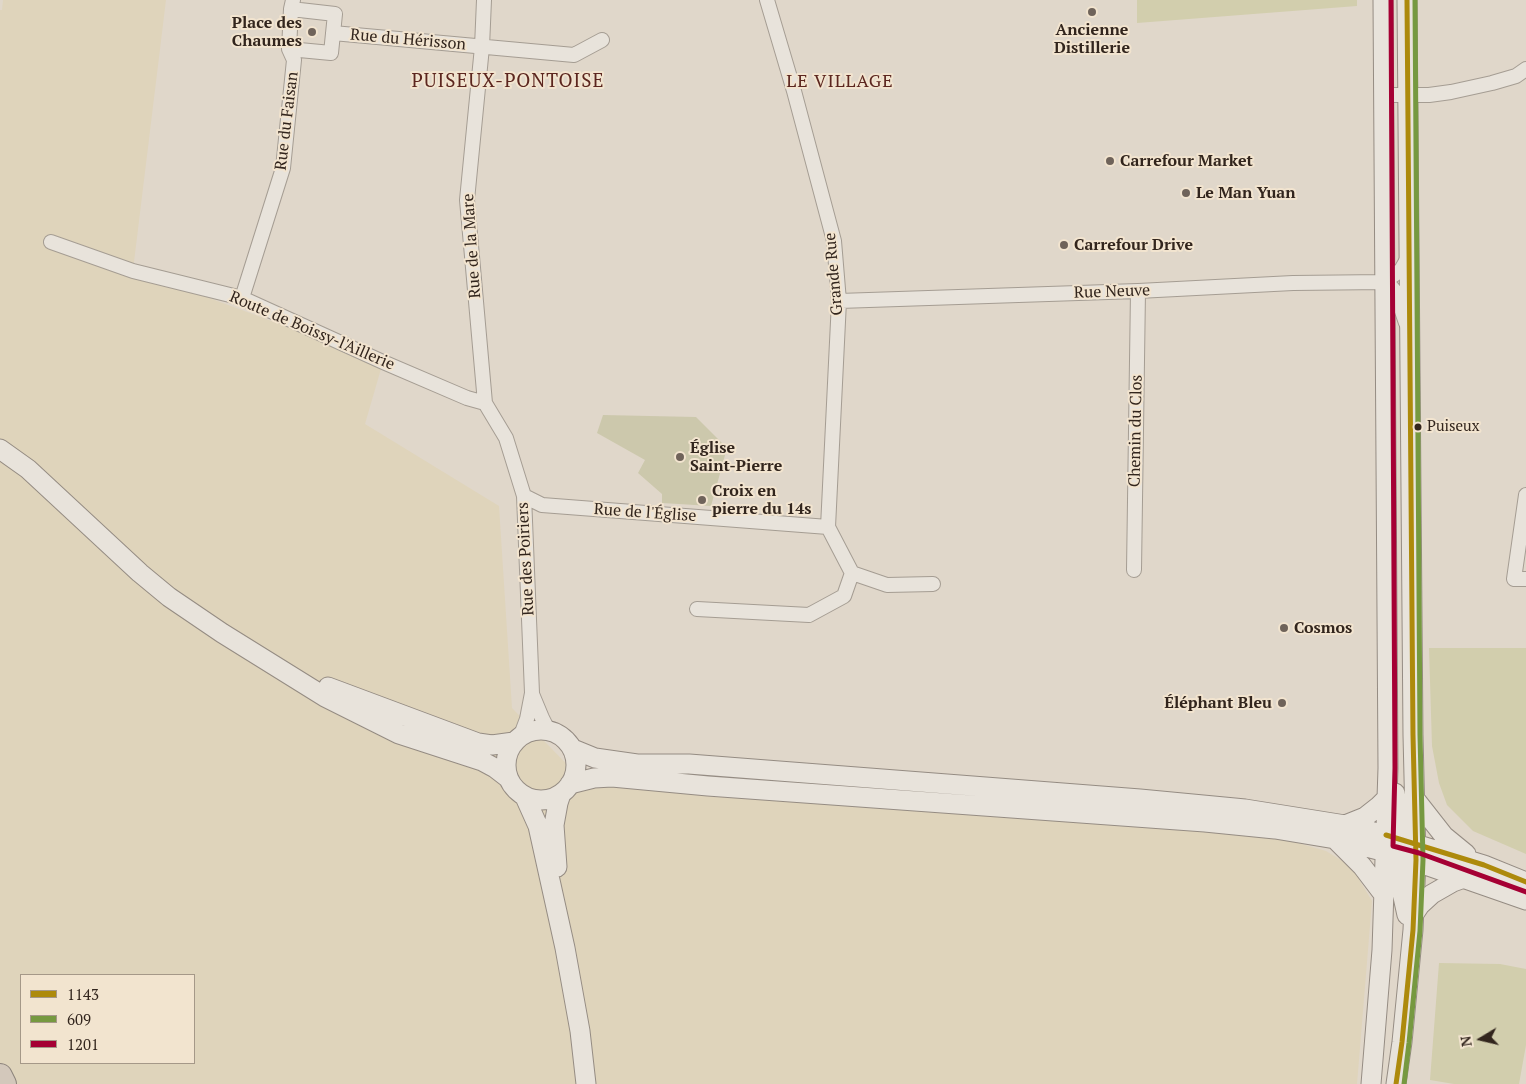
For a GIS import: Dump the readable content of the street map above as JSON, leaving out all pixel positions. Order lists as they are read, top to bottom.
{
  "streets": {
    "street": [
      "Rue du Hérisson",
      "Rue du Faisan",
      "Rue de la Mare",
      "Grande Rue",
      "Rue Neuve",
      "Route de Boissy-l'Aillerie",
      "Chemin du Clos",
      "Rue de l'Église",
      "Rue des Poiriers"
    ]
  },
  "crossings": [
    ["Rue du Hérisson", "Rue du Faisan"],
    ["Rue du Hérisson", "Rue de la Mare"],
    ["Rue du Faisan", "Route de Boissy-l'Aillerie"],
    ["Rue de la Mare", "Route de Boissy-l'Aillerie"],
    ["Rue de la Mare", "Rue des Poiriers"],
    ["Grande Rue", "Rue Neuve"],
    ["Grande Rue", "Rue de l'Église"],
    ["Rue Neuve", "Chemin du Clos"],
    ["Route de Boissy-l'Aillerie", "Rue des Poiriers"],
    ["Rue de l'Église", "Rue des Poiriers"]
  ],
  "districts": ["PUISEUX-PONTOISE", "LE VILLAGE"],
  "places": [
    "Ancienne Distillerie",
    "Place des Chaumes",
    "Carrefour Market",
    "Le Man Yuan",
    "Carrefour Drive",
    "Puiseux",
    "Église Saint-Pierre",
    "Croix en pierre du 14s",
    "Cosmos",
    "Éléphant Bleu"
  ],
  "lines": ["transit line 1143", "transit line 609", "transit line 1201"],
  "legend": ["1143", "609", "1201"],
  "north": "left"
}
